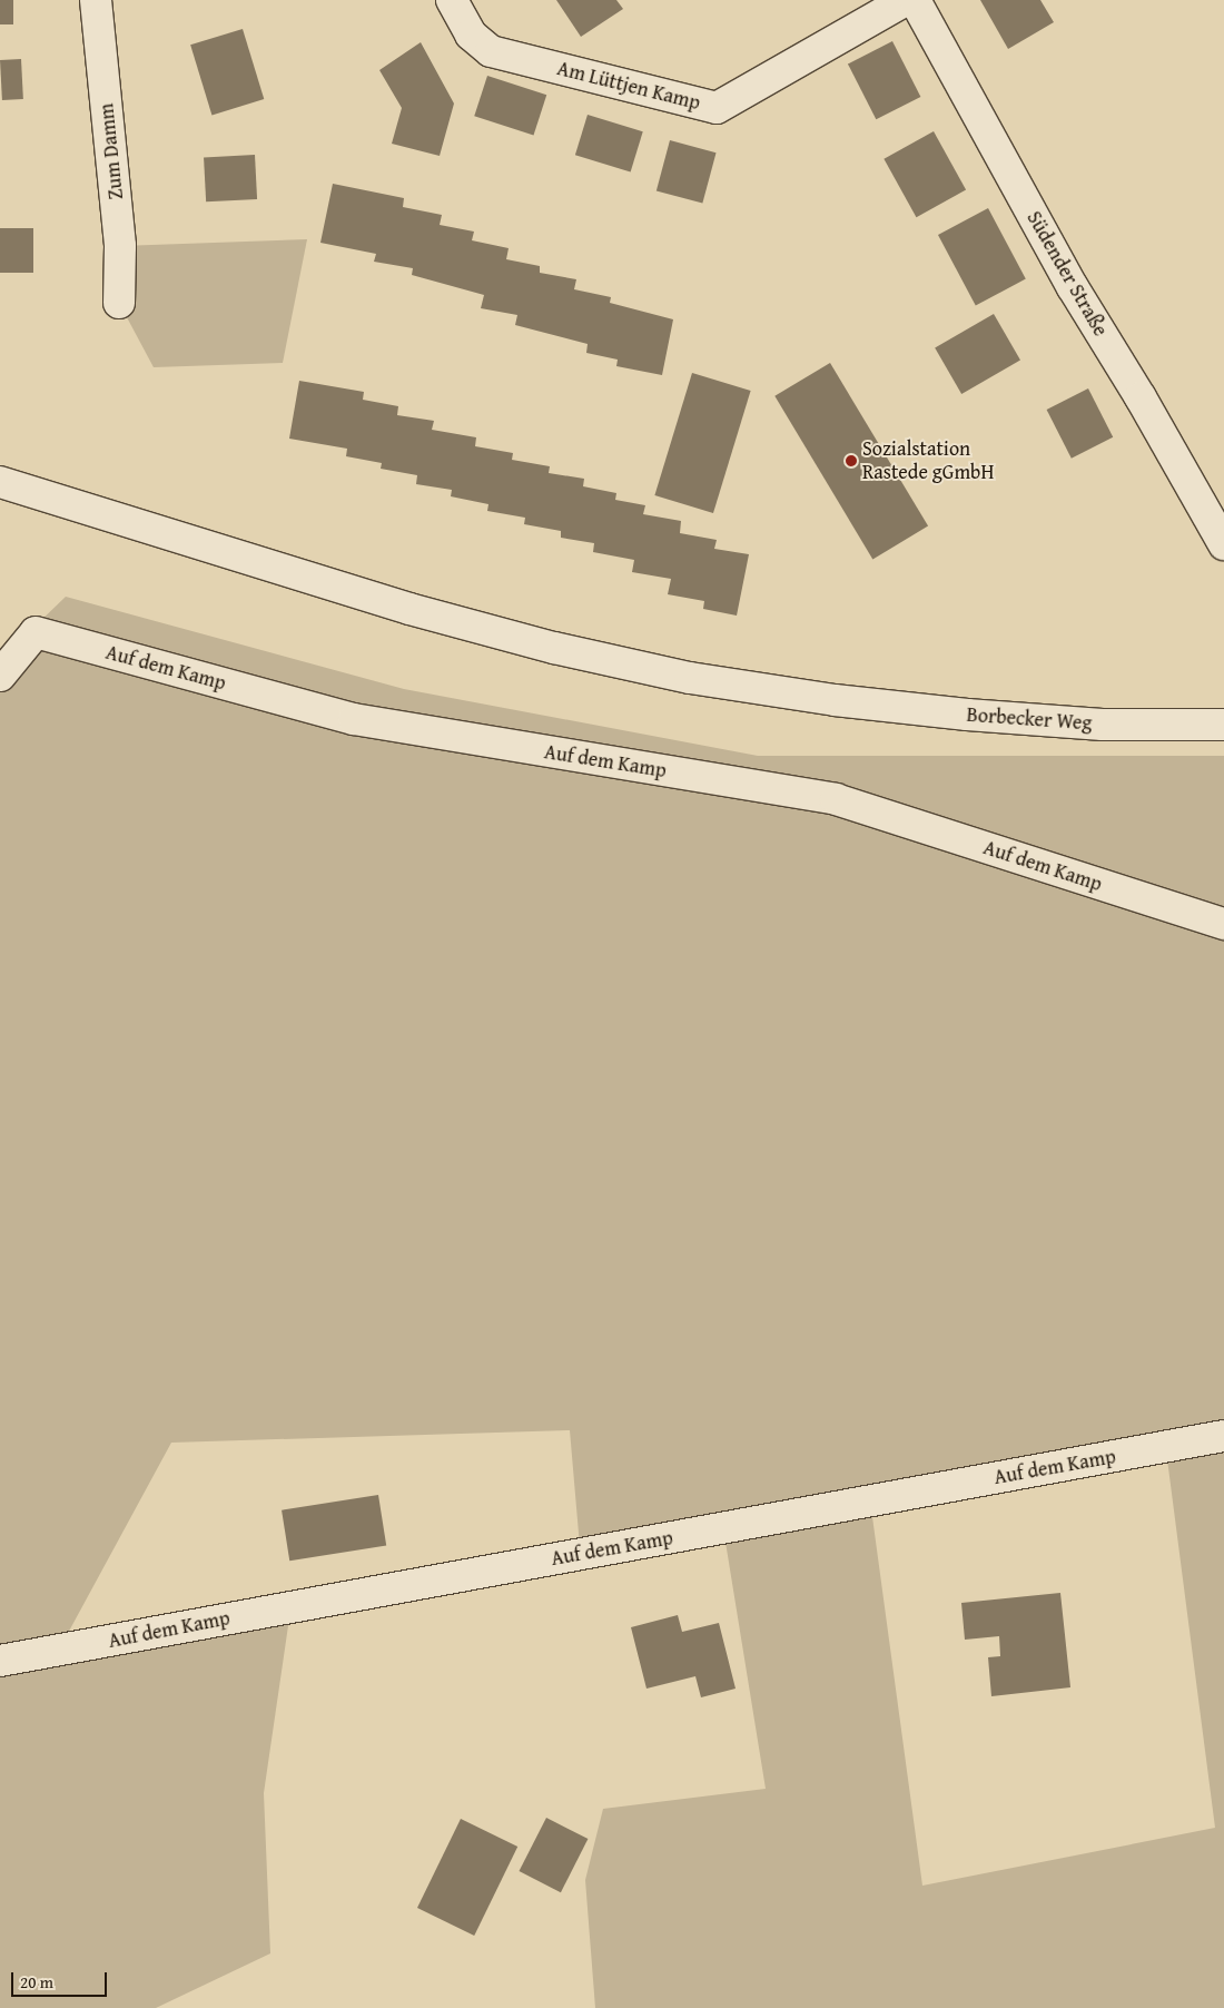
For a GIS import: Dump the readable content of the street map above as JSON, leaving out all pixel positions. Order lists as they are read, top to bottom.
{
  "streets": {
    "street": [
      "Am Lüttjen Kamp",
      "Zum Damm",
      "Südender Straße",
      "Auf dem Kamp",
      "Borbecker Weg"
    ]
  },
  "places": ["Sozialstation Rastede gGmbH"],
  "scale_bar": "20 m"
}
